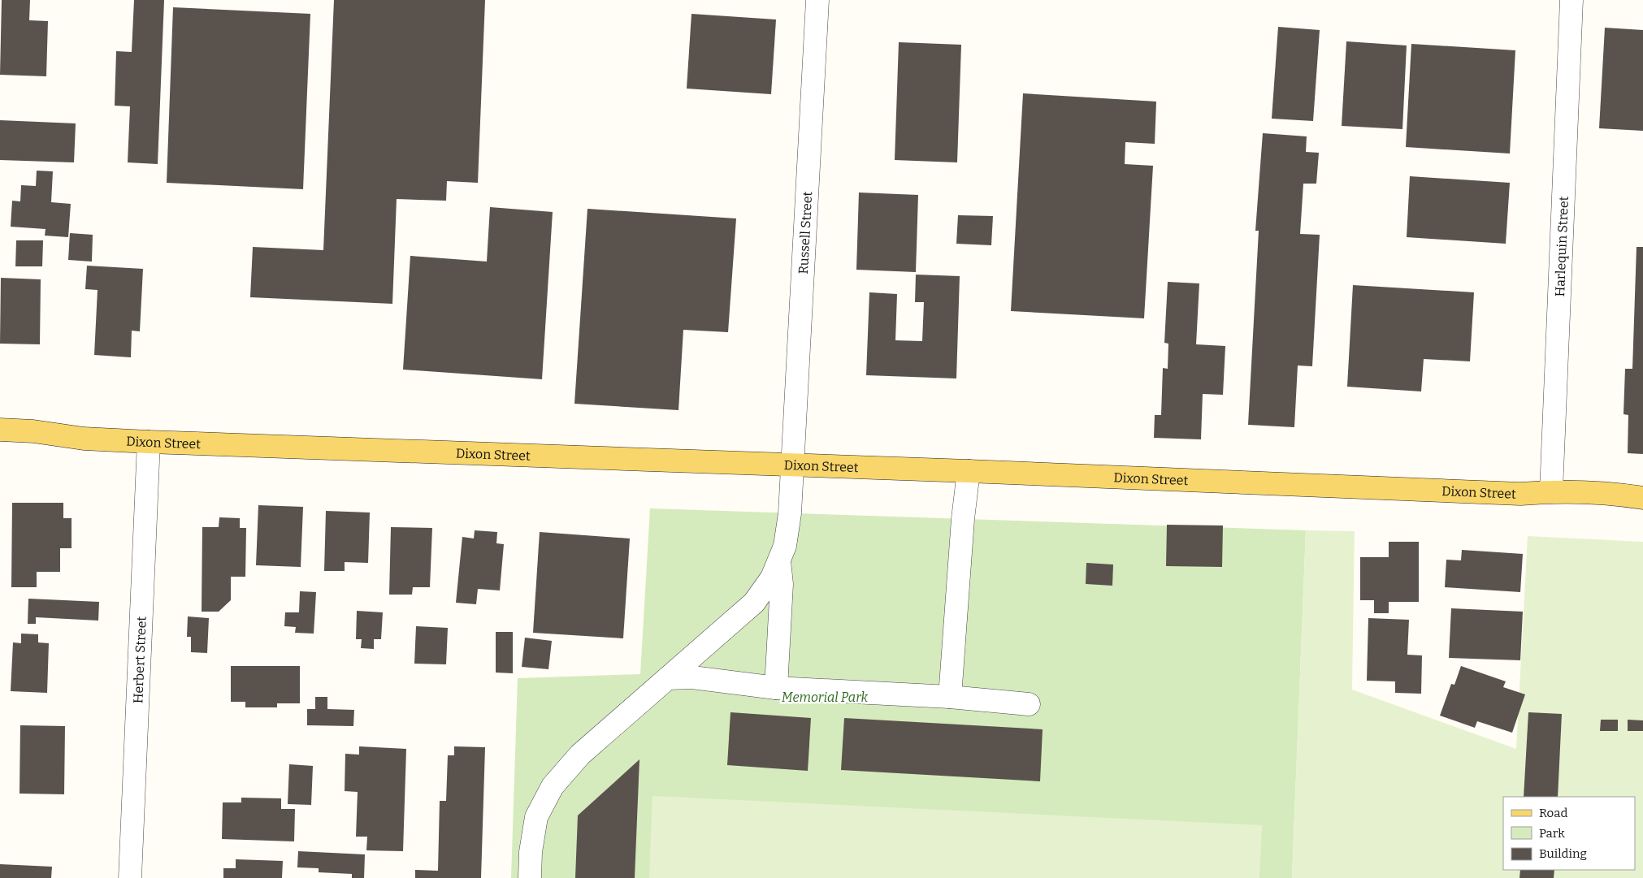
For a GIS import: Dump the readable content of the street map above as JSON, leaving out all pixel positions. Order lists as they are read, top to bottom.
{
  "streets": {
    "main road": ["Dixon Street"],
    "street": ["Russell Street", "Harlequin Street", "Herbert Street"]
  },
  "crossings": [
    ["Russell Street", "Dixon Street"],
    ["Harlequin Street", "Dixon Street"],
    ["Dixon Street", "Herbert Street"]
  ],
  "parks": ["Memorial Park"],
  "legend": ["Road", "Park", "Building"]
}
